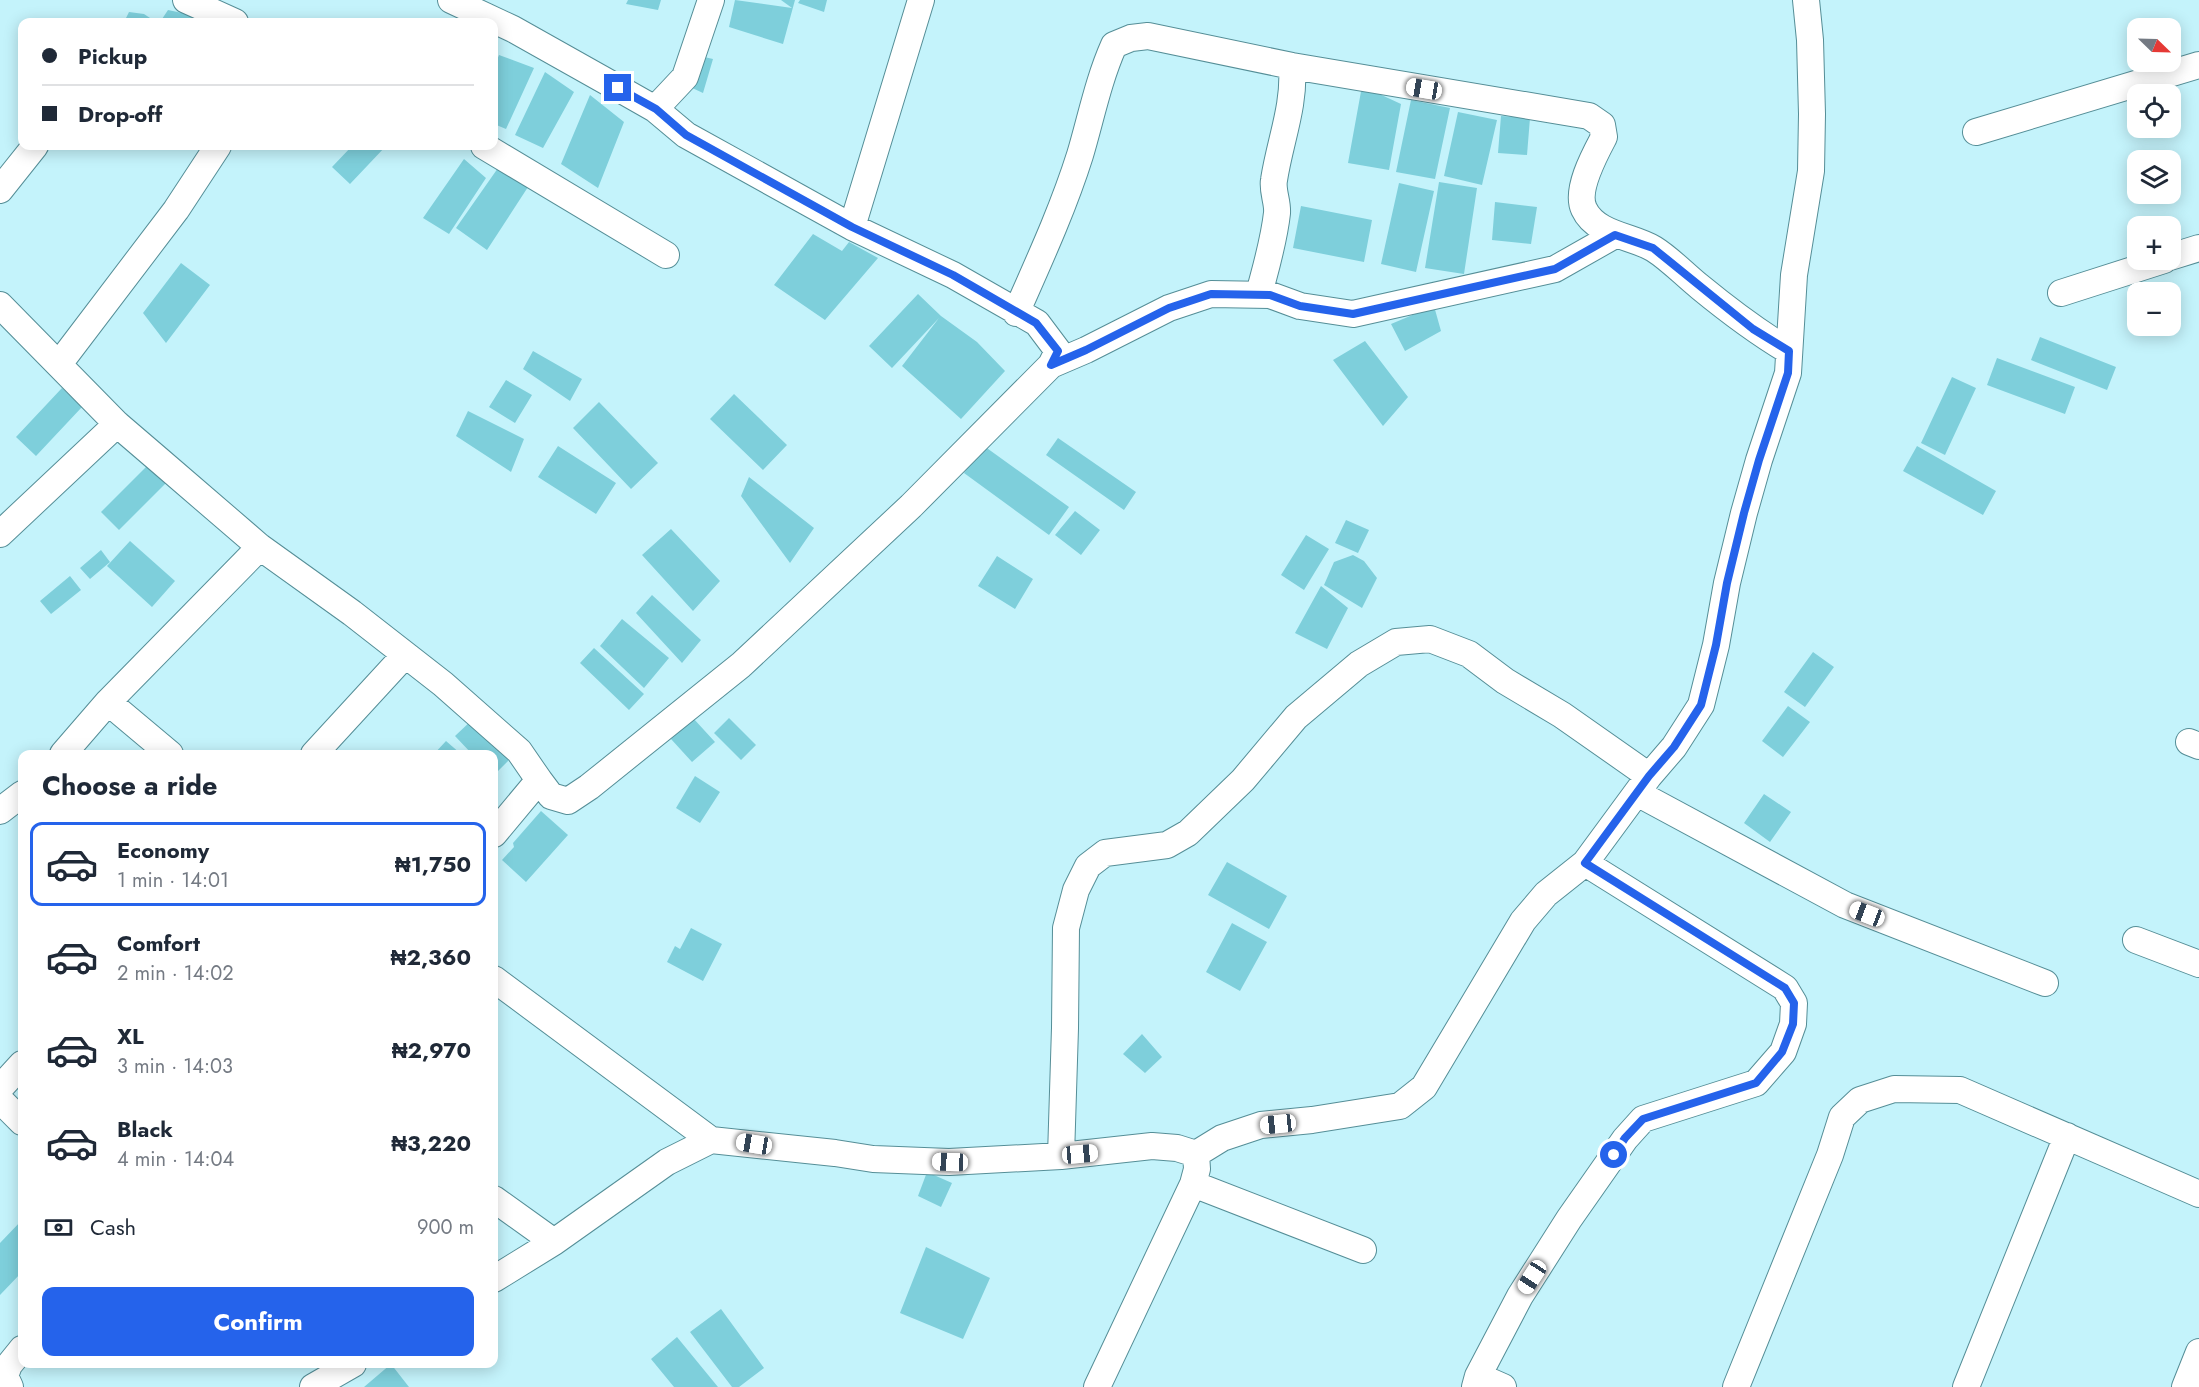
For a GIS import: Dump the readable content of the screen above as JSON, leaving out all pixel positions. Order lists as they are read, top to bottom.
{
  "north": "bottom right",
  "page": {
    "map_buttons": ["+", "−"],
    "banner": ["Pickup", "Drop-off"],
    "heading": "Choose a ride",
    "list": [
      {
        "name": "Economy",
        "note": "1 min · 14:01",
        "value": "₦1,750"
      },
      {
        "name": "Comfort",
        "note": "2 min · 14:02",
        "value": "₦2,360"
      },
      {
        "name": "XL",
        "note": "3 min · 14:03",
        "value": "₦2,970"
      },
      {
        "name": "Black",
        "note": "4 min · 14:04",
        "value": "₦3,220"
      }
    ],
    "pay": ["Cash", "900 m"],
    "buttons": "Confirm"
  }
}
